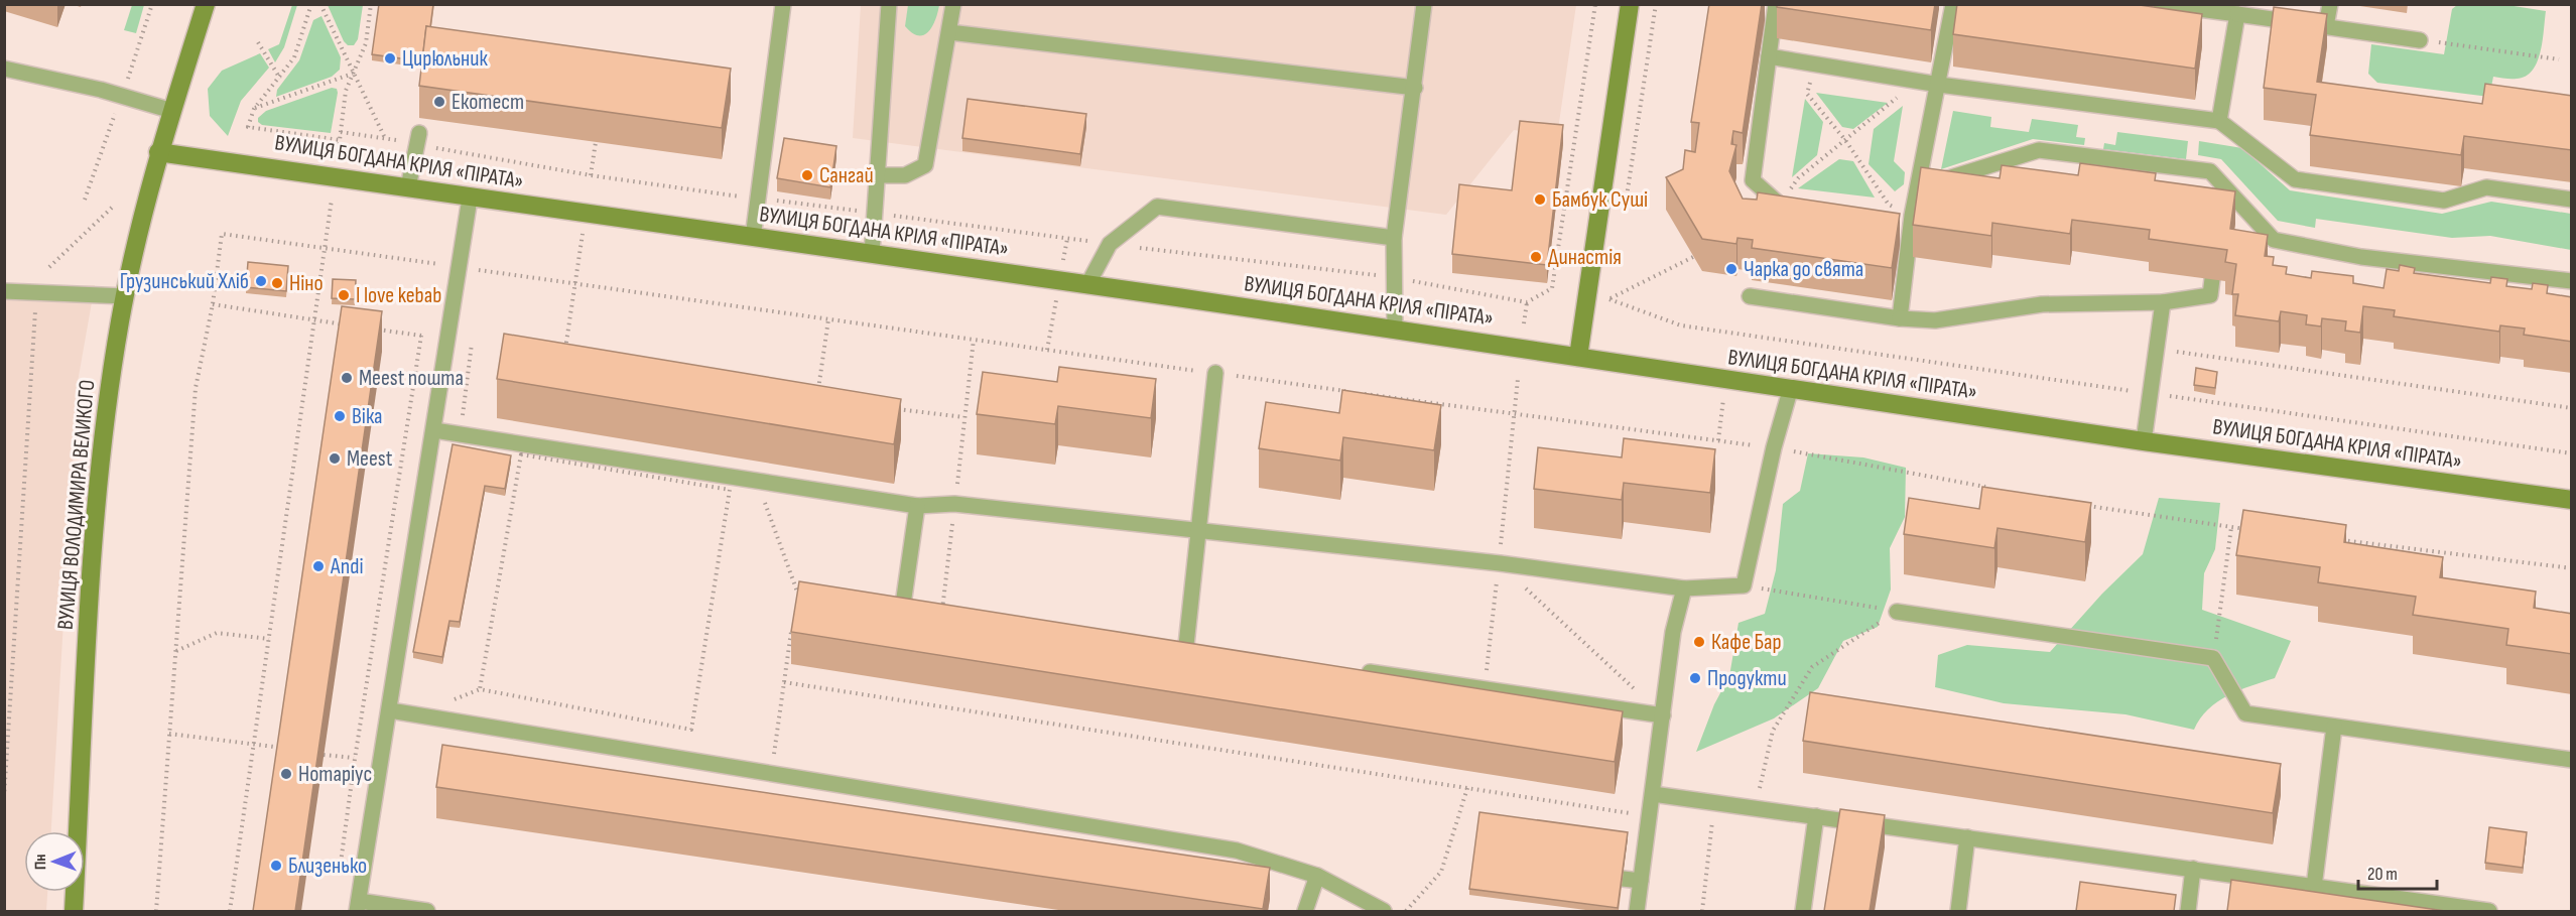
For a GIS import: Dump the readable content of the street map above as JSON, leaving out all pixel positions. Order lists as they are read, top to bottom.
{
  "streets": {
    "street": ["ВУЛИЦЯ БОГДАНА КРІЛЯ «ПІРАТА»", "ВУЛИЦЯ ВОЛОДИМИРА ВЕЛИКОГО"]
  },
  "crossings": [
    ["ВУЛИЦЯ БОГДАНА КРІЛЯ «ПІРАТА»", "ВУЛИЦЯ ВОЛОДИМИРА ВЕЛИКОГО"]
  ],
  "places": [
    "Цирюльник",
    "Екотест",
    "Сангай",
    "Бамбук Суші",
    "Династія",
    "Чарка до свята",
    "Грузинський Хліб",
    "Ніно",
    "I love kebab",
    "Meest пошта",
    "Віка",
    "Meest",
    "Andi",
    "Кафе Бар",
    "Продукти",
    "Нотаріус",
    "Близенько"
  ],
  "scale_bar": "20 m",
  "north": "left"
}
